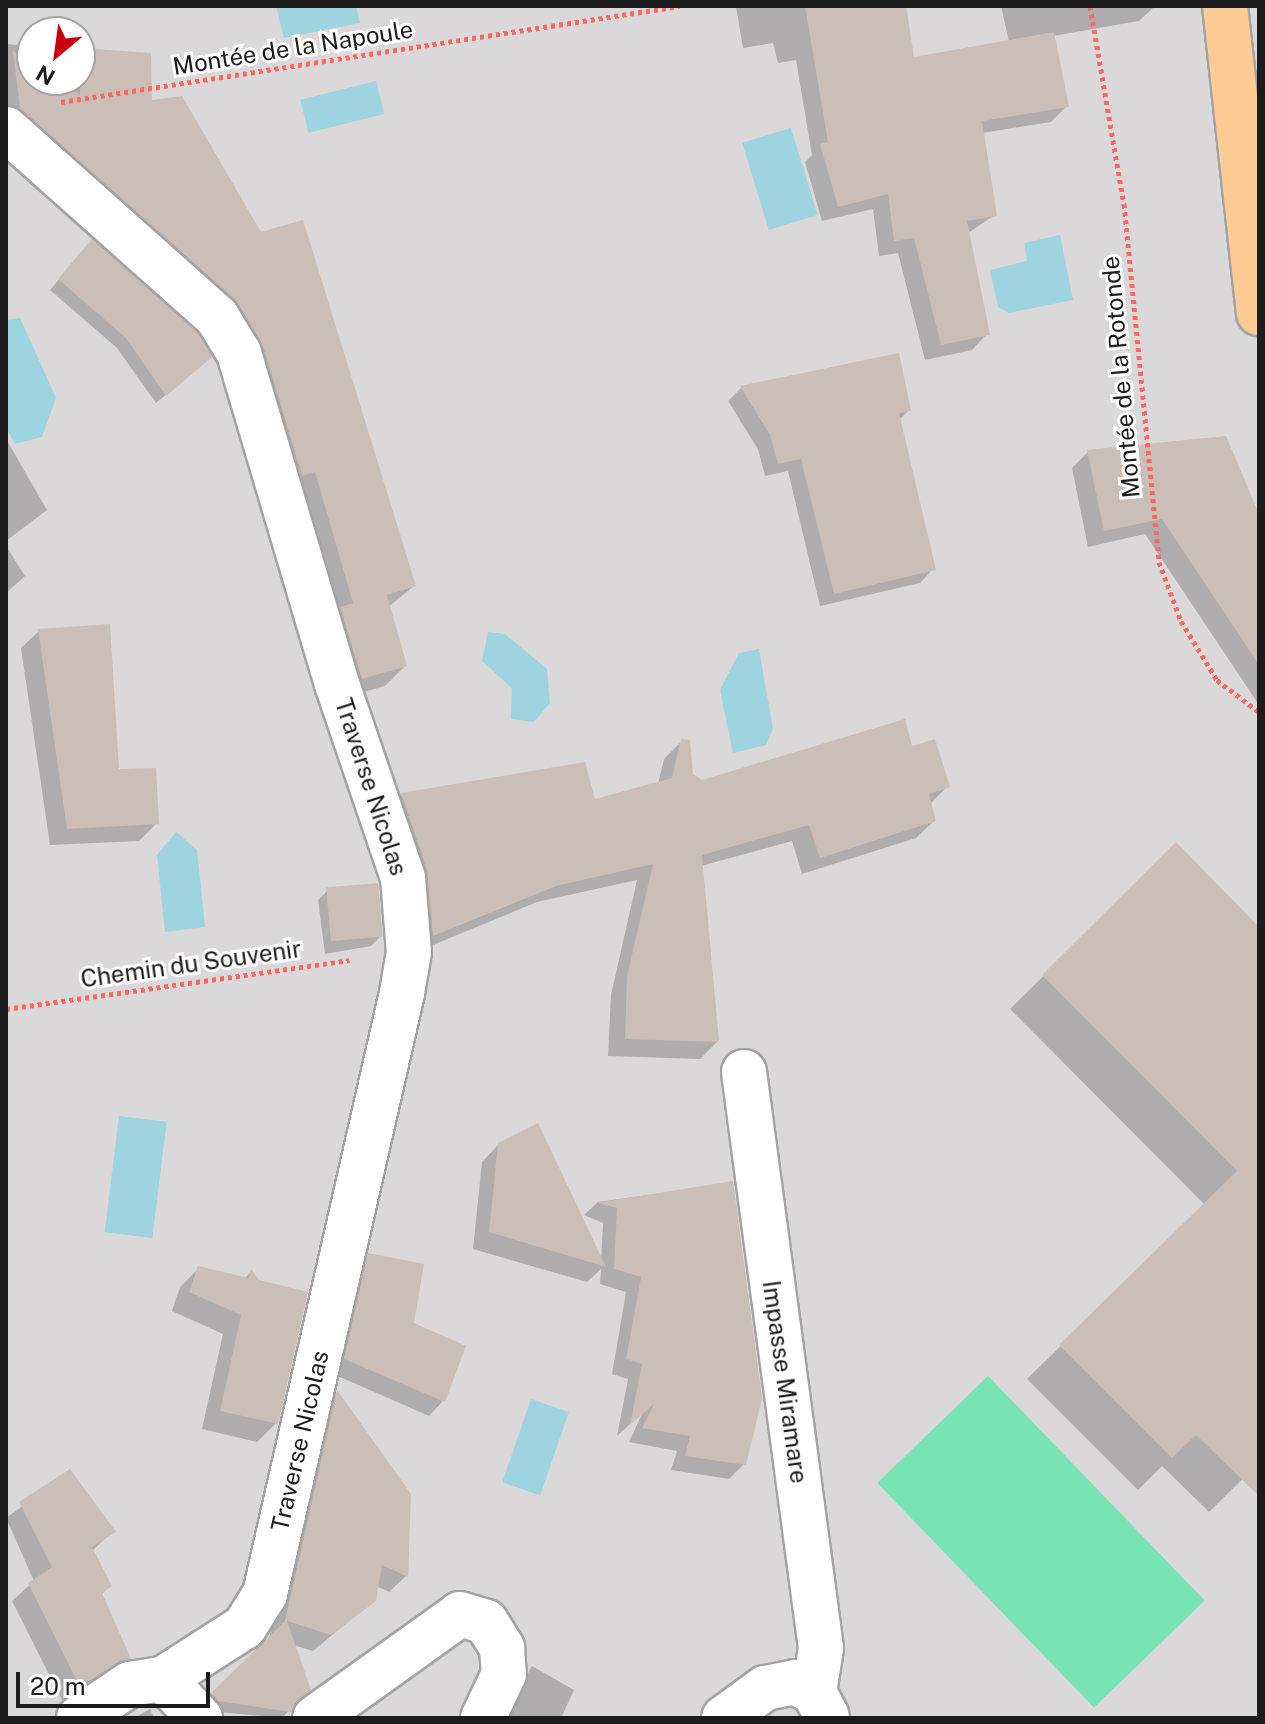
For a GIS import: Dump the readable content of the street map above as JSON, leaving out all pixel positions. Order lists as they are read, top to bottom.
{
  "streets": {
    "street": ["Traverse Nicolas", "Impasse Miramare"],
    "path": ["Montée de la Napoule", "Montée de la Rotonde", "Chemin du Souvenir"]
  },
  "scale_bar": "20 m",
  "north": "bottom left"
}
